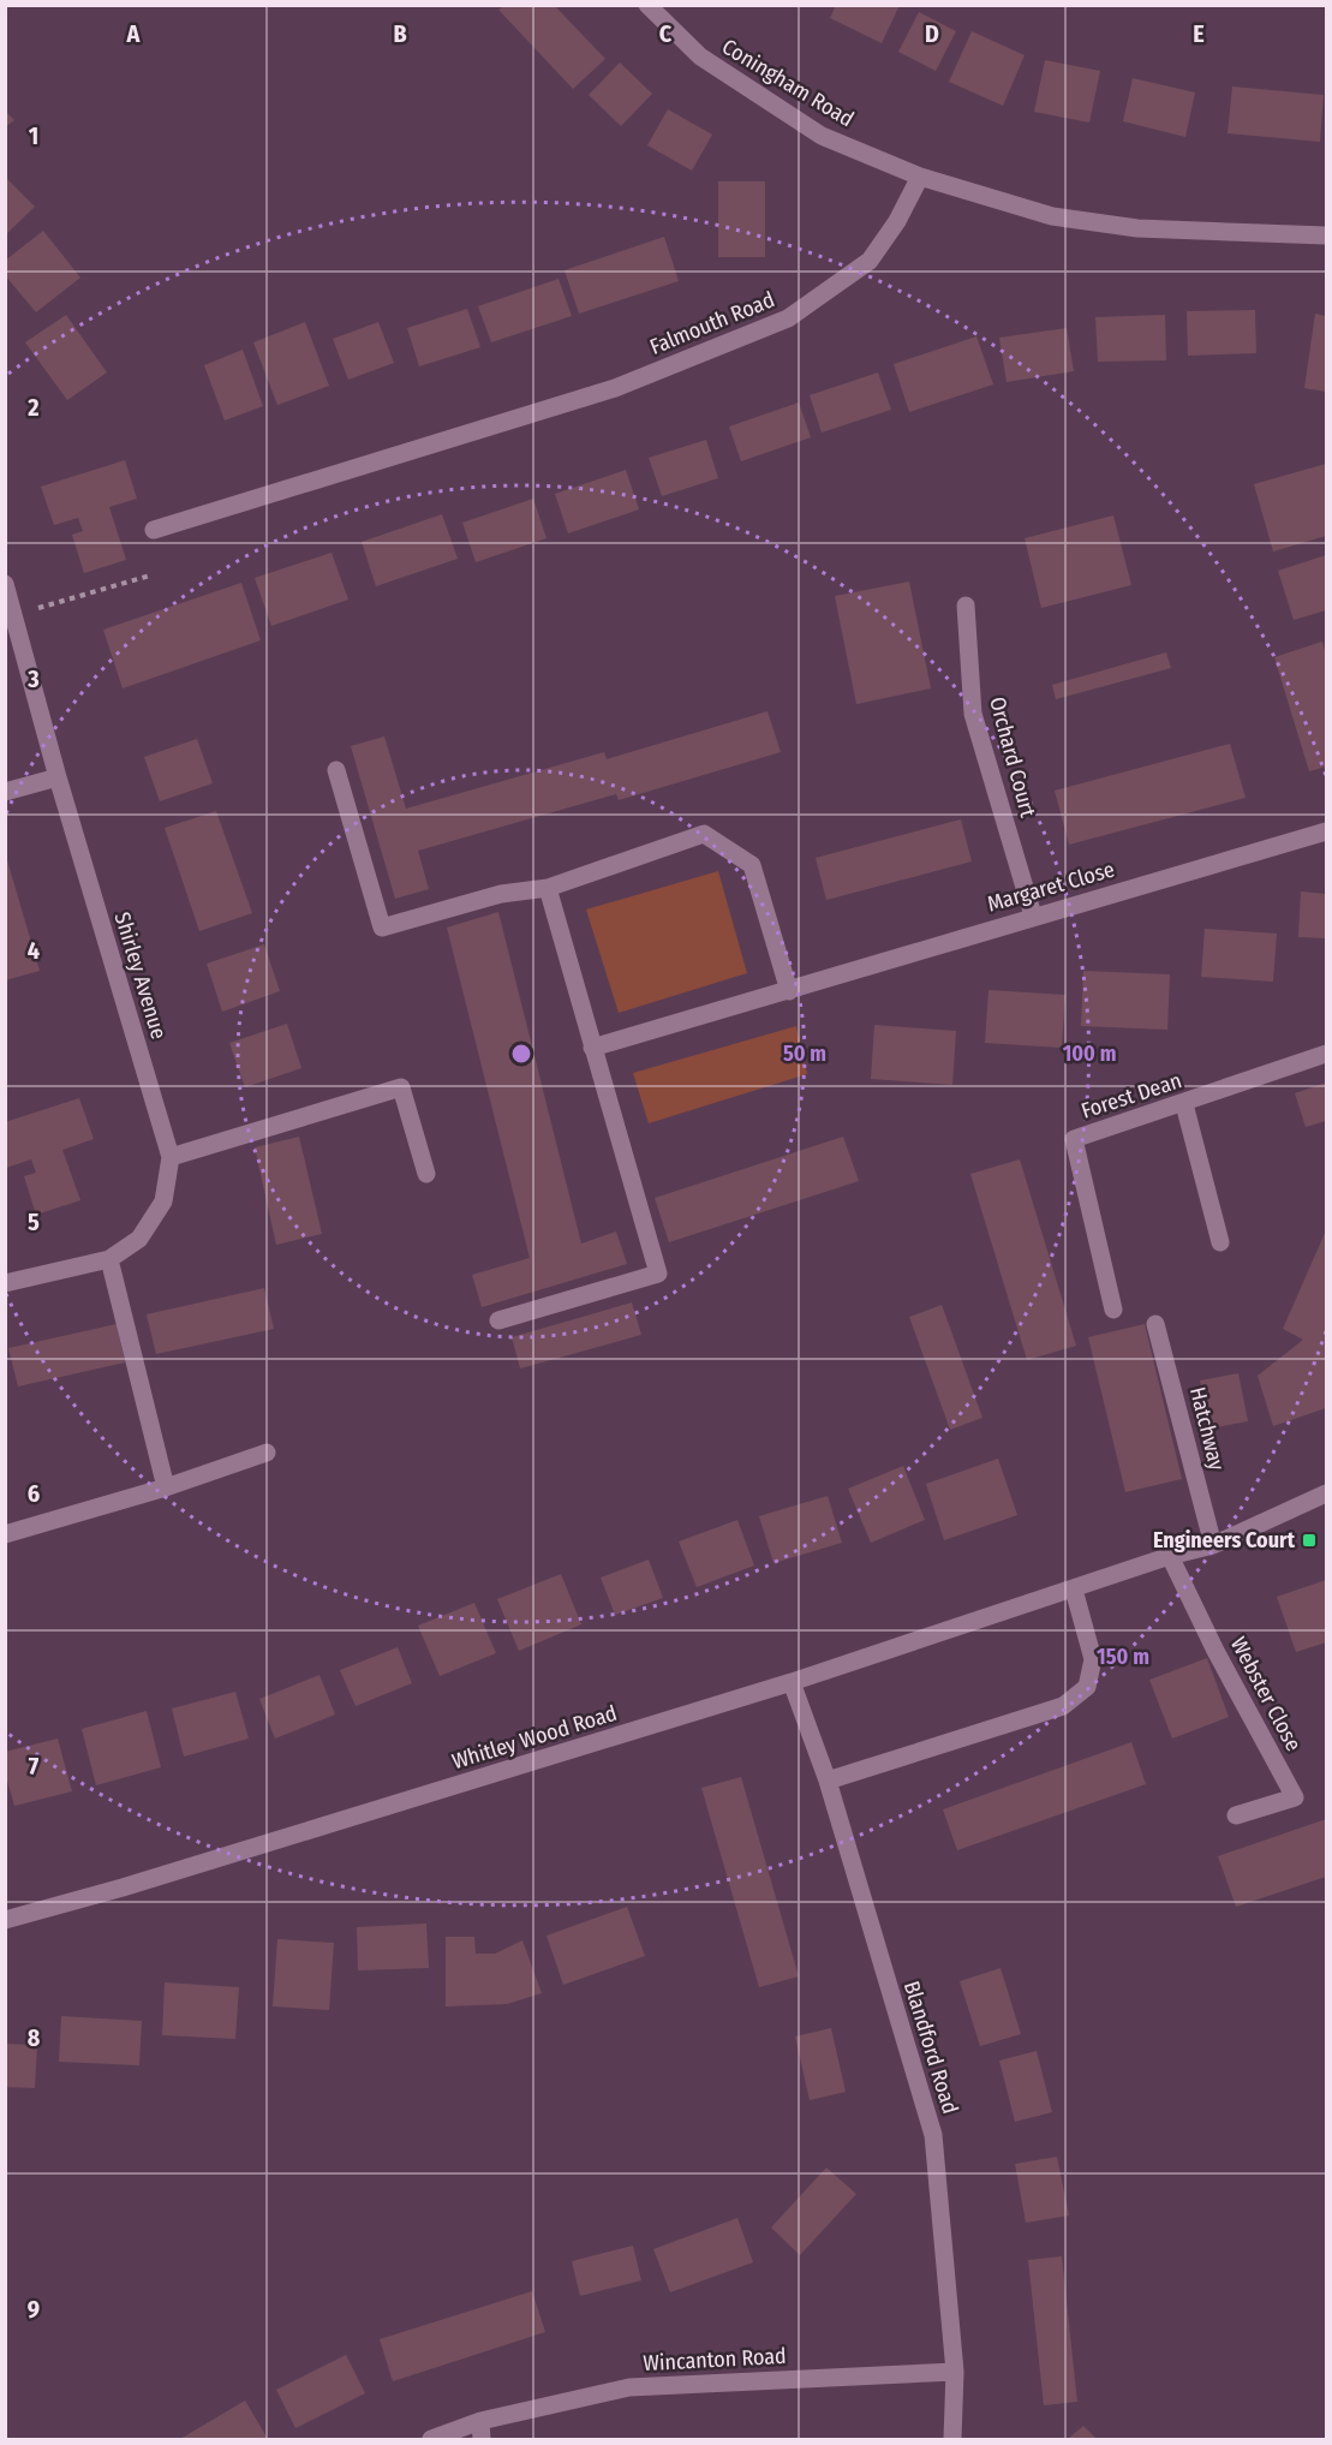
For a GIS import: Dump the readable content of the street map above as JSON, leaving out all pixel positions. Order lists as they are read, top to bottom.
{
  "streets": {
    "street": [
      "Coningham Road",
      "Falmouth Road",
      "Orchard Court",
      "Margaret Close",
      "Shirley Avenue",
      "Forest Dean",
      "Hatchway",
      "Webster Close",
      "Whitley Wood Road",
      "Blandford Road",
      "Wincanton Road"
    ]
  },
  "crossings": [
    ["Coningham Road", "Falmouth Road"],
    ["Orchard Court", "Margaret Close"],
    ["Hatchway", "Whitley Wood Road"],
    ["Webster Close", "Whitley Wood Road"],
    ["Whitley Wood Road", "Blandford Road"],
    ["Blandford Road", "Wincanton Road"]
  ],
  "places": {
    "transit": ["Engineers Court"]
  },
  "grid": {
    "columns": [
      "A",
      "B",
      "C",
      "D",
      "E"
    ],
    "rows": [
      "1",
      "2",
      "3",
      "4",
      "5",
      "6",
      "7",
      "8",
      "9"
    ]
  },
  "rings": ["50 m", "100 m", "150 m"]
}
